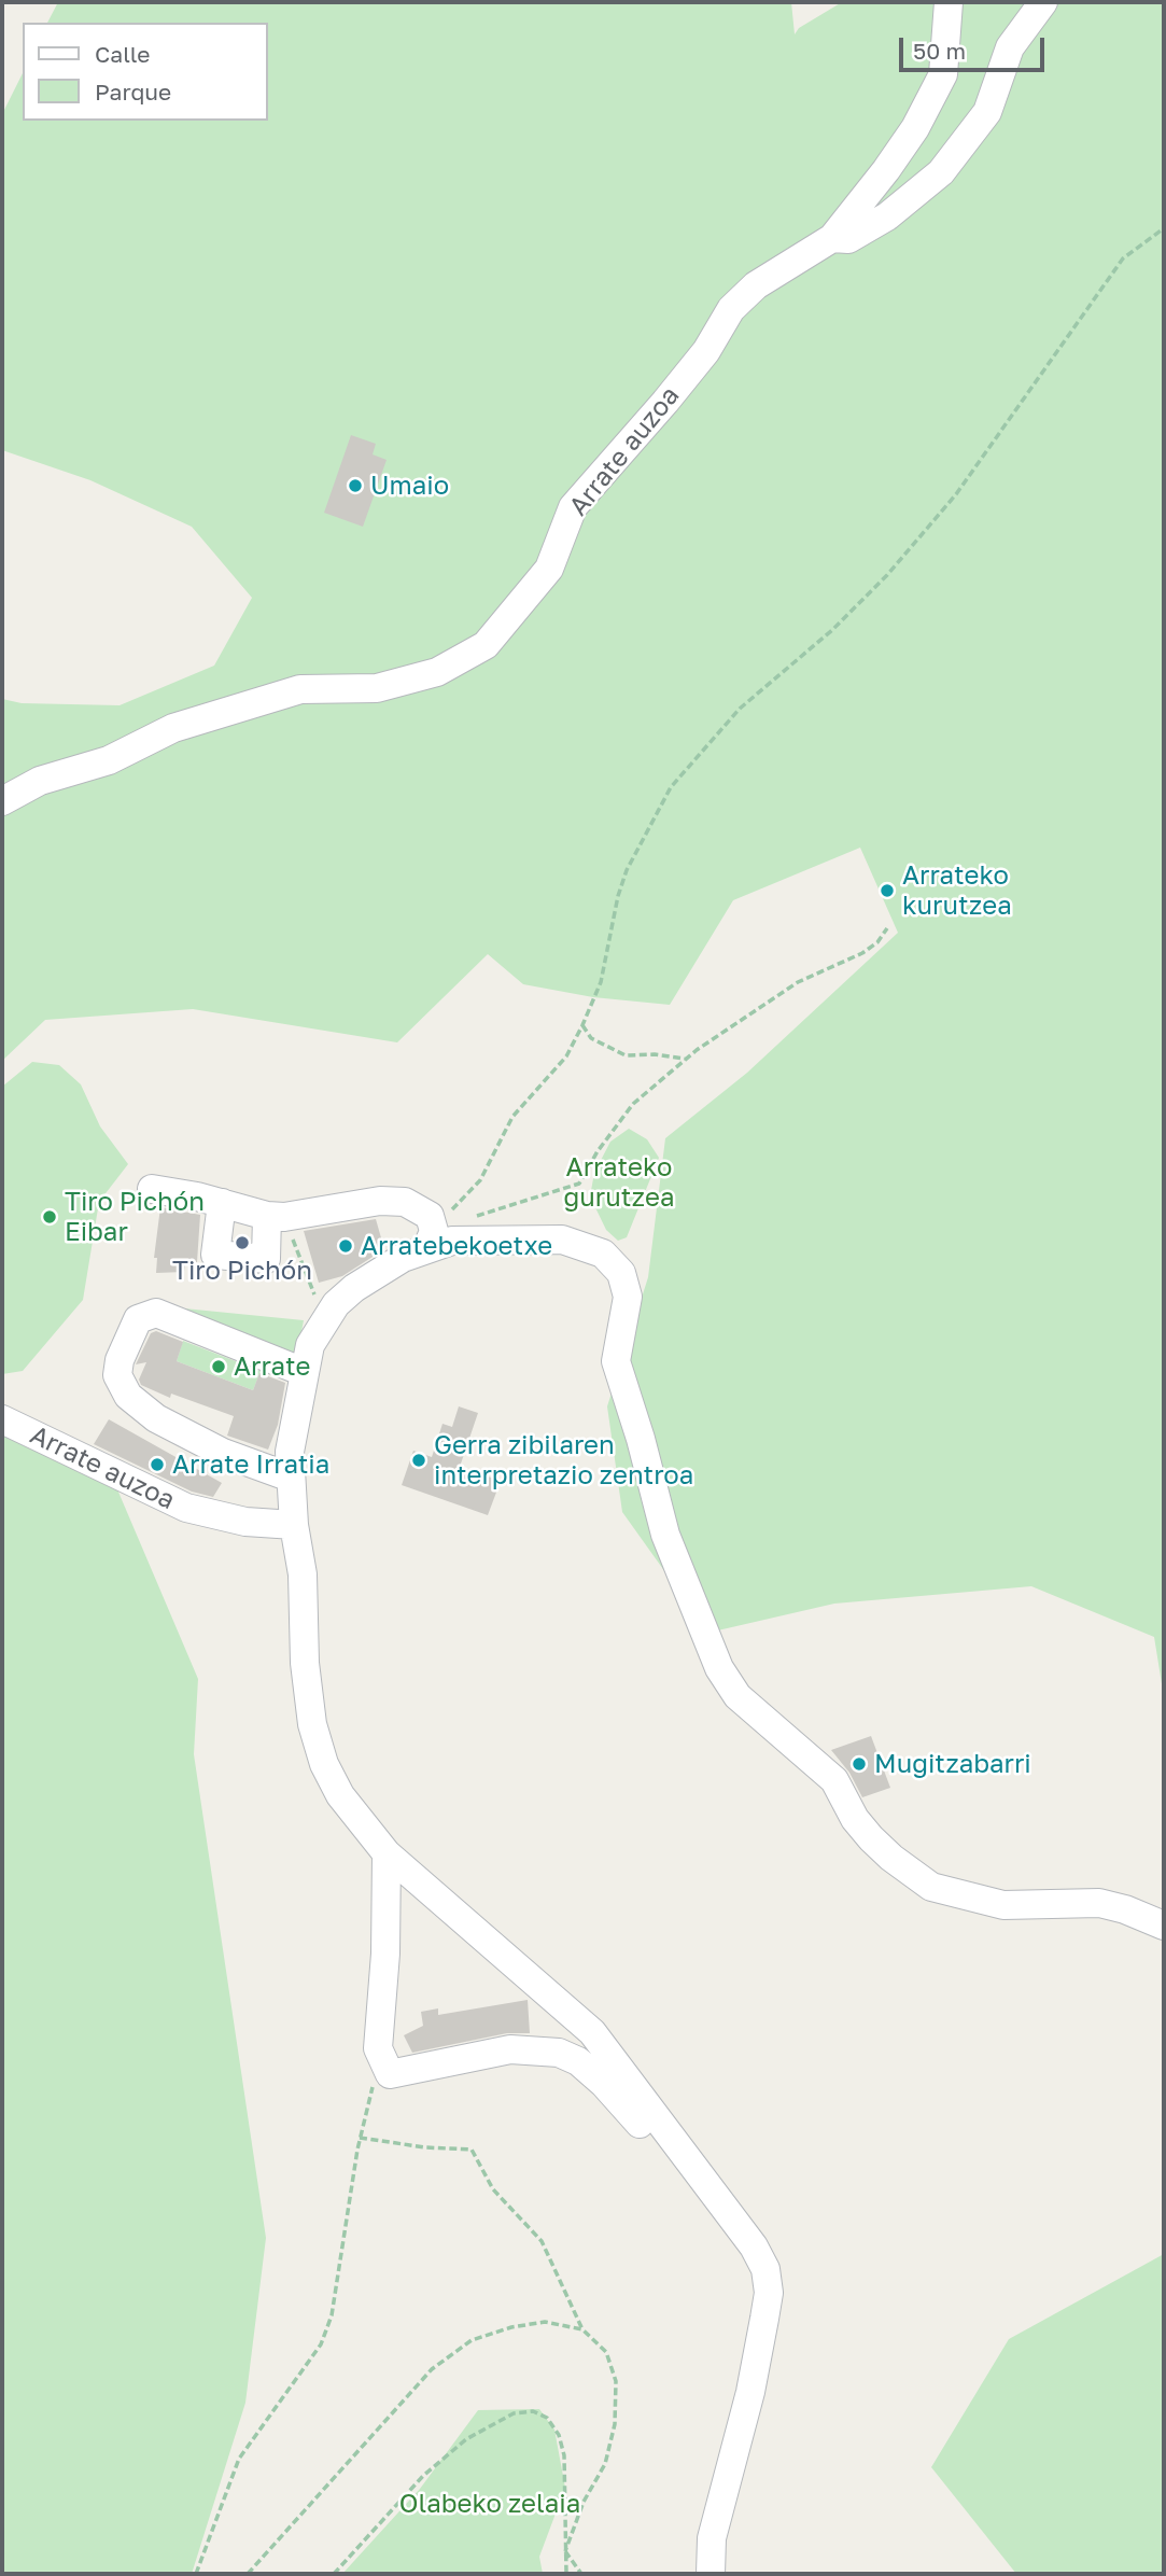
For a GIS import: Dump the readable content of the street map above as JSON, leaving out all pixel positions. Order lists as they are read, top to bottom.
{
  "streets": {
    "street": ["Arrate auzoa"]
  },
  "parks": ["Arrateko gurutzea", "Olabeko zelaia"],
  "places": [
    "Umaio",
    "Arrateko kurutzea",
    "Tiro Pichón Eibar",
    "Tiro Pichón",
    "Arratebekoetxe",
    "Arrate",
    "Gerra zibilaren interpretazio zentroa",
    "Arrate Irratia",
    "Mugitzabarri"
  ],
  "legend": ["Calle", "Parque"],
  "scale_bar": "50 m"
}
